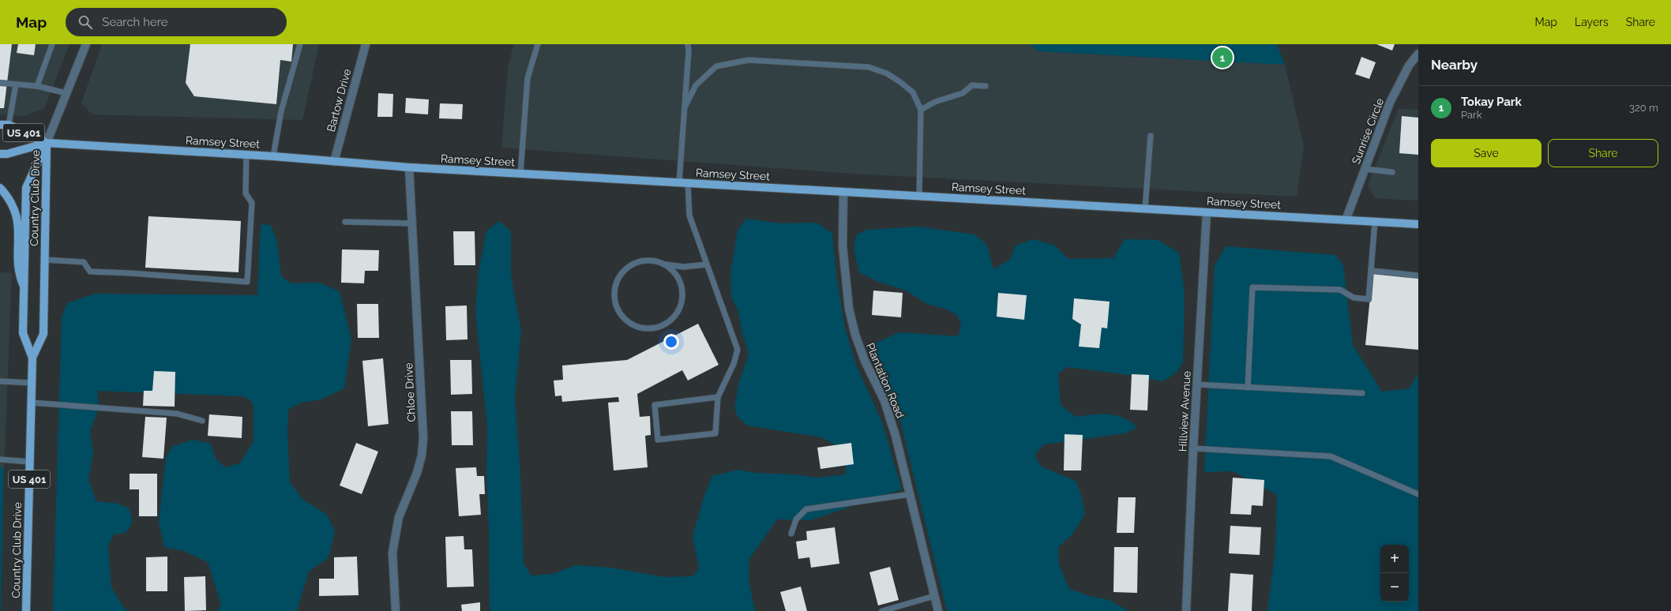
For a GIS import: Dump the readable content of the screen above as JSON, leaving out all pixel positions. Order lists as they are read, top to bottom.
{
  "streets": {
    "main road": ["US 401", "Ramsey Street", "Country Club Drive"],
    "street": [
      "Bartow Drive",
      "Sunrise Circle",
      "Plantation Road",
      "Chloe Drive",
      "Hillview Avenue"
    ]
  },
  "crossings": [
    ["Bartow Drive", "Ramsey Street"],
    ["Sunrise Circle", "Ramsey Street"],
    ["US 401", "Country Club Drive"],
    ["Ramsey Street", "Country Club Drive"],
    ["Ramsey Street", "Plantation Road"],
    ["Ramsey Street", "Chloe Drive"],
    ["Ramsey Street", "Hillview Avenue"]
  ],
  "page": {
    "header": "Map",
    "search": "Search here",
    "nav": ["Map", "Layers", "Share"],
    "heading": "Nearby",
    "pins": "1",
    "list": [
      {
        "mark": "1",
        "name": "Tokay Park",
        "note": "Park",
        "value": "320 m"
      }
    ],
    "buttons": ["Save", "Share"],
    "map_buttons": ["+", "−"]
  }
}
